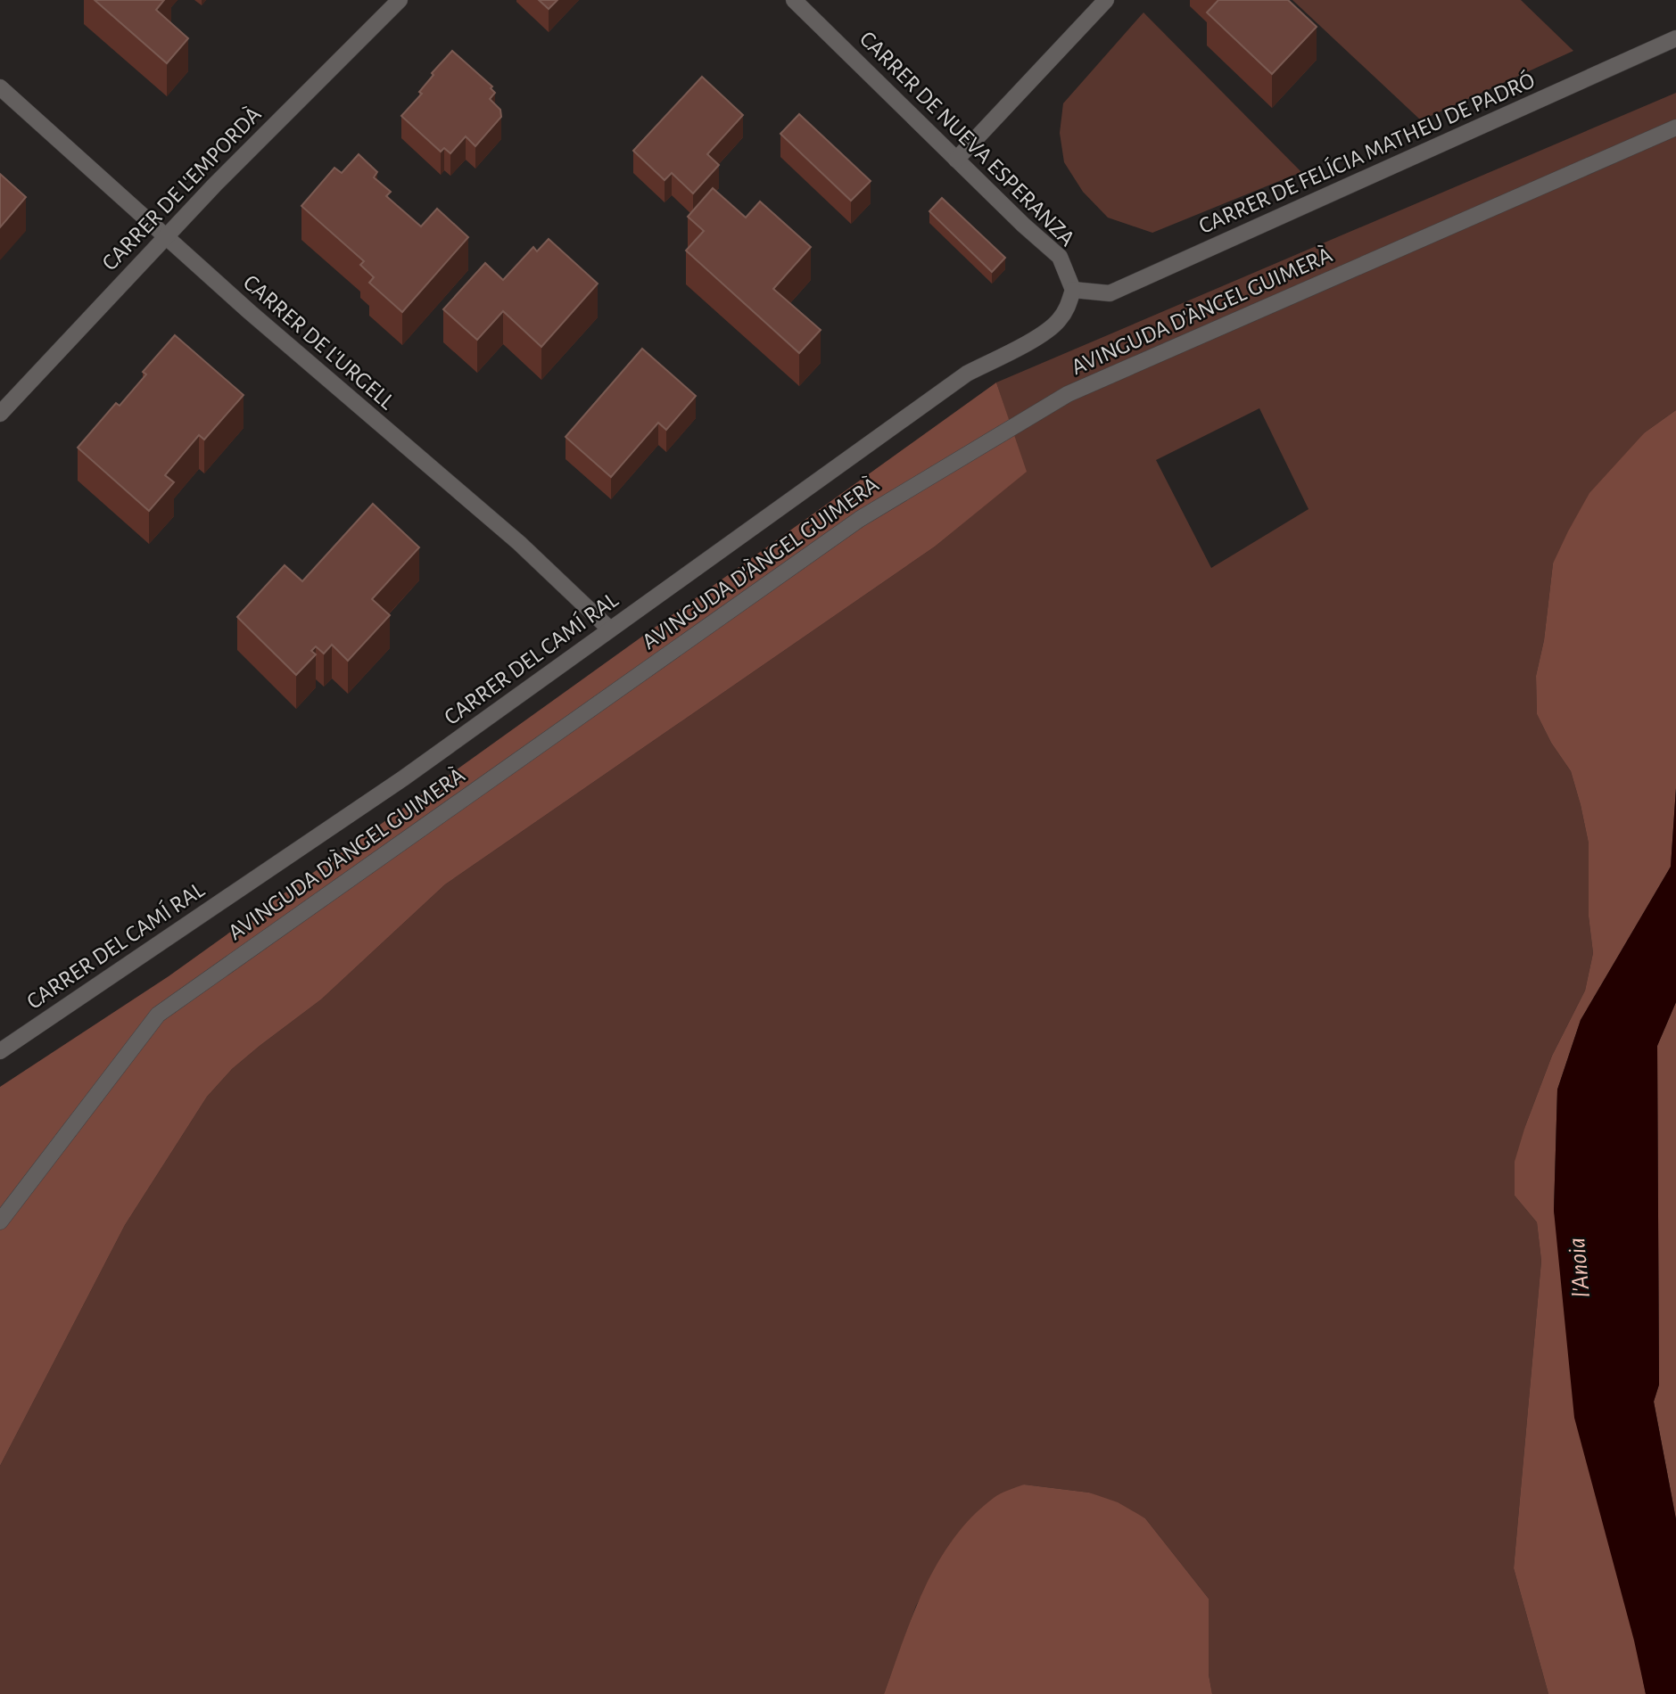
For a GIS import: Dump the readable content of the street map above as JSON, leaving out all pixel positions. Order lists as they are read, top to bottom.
{
  "streets": {
    "street": [
      "CARRER DE NUEVA ESPERANZA",
      "CARRER DE FELÍCIA MATHEU DE PADRÓ",
      "CARRER DE L'EMPORDÀ",
      "AVINGUDA D'ÀNGEL GUIMERÀ",
      "CARRER DE L'URGELL",
      "CARRER DEL CAMÍ RAL"
    ]
  },
  "crossings": [
    ["CARRER DE NUEVA ESPERANZA", "CARRER DE FELÍCIA MATHEU DE PADRÓ"],
    ["CARRER DE NUEVA ESPERANZA", "CARRER DEL CAMÍ RAL"],
    ["CARRER DE FELÍCIA MATHEU DE PADRÓ", "CARRER DEL CAMÍ RAL"],
    ["CARRER DE L'EMPORDÀ", "CARRER DE L'URGELL"],
    ["CARRER DE L'URGELL", "CARRER DEL CAMÍ RAL"]
  ],
  "water": ["l'Anoia"]
}
